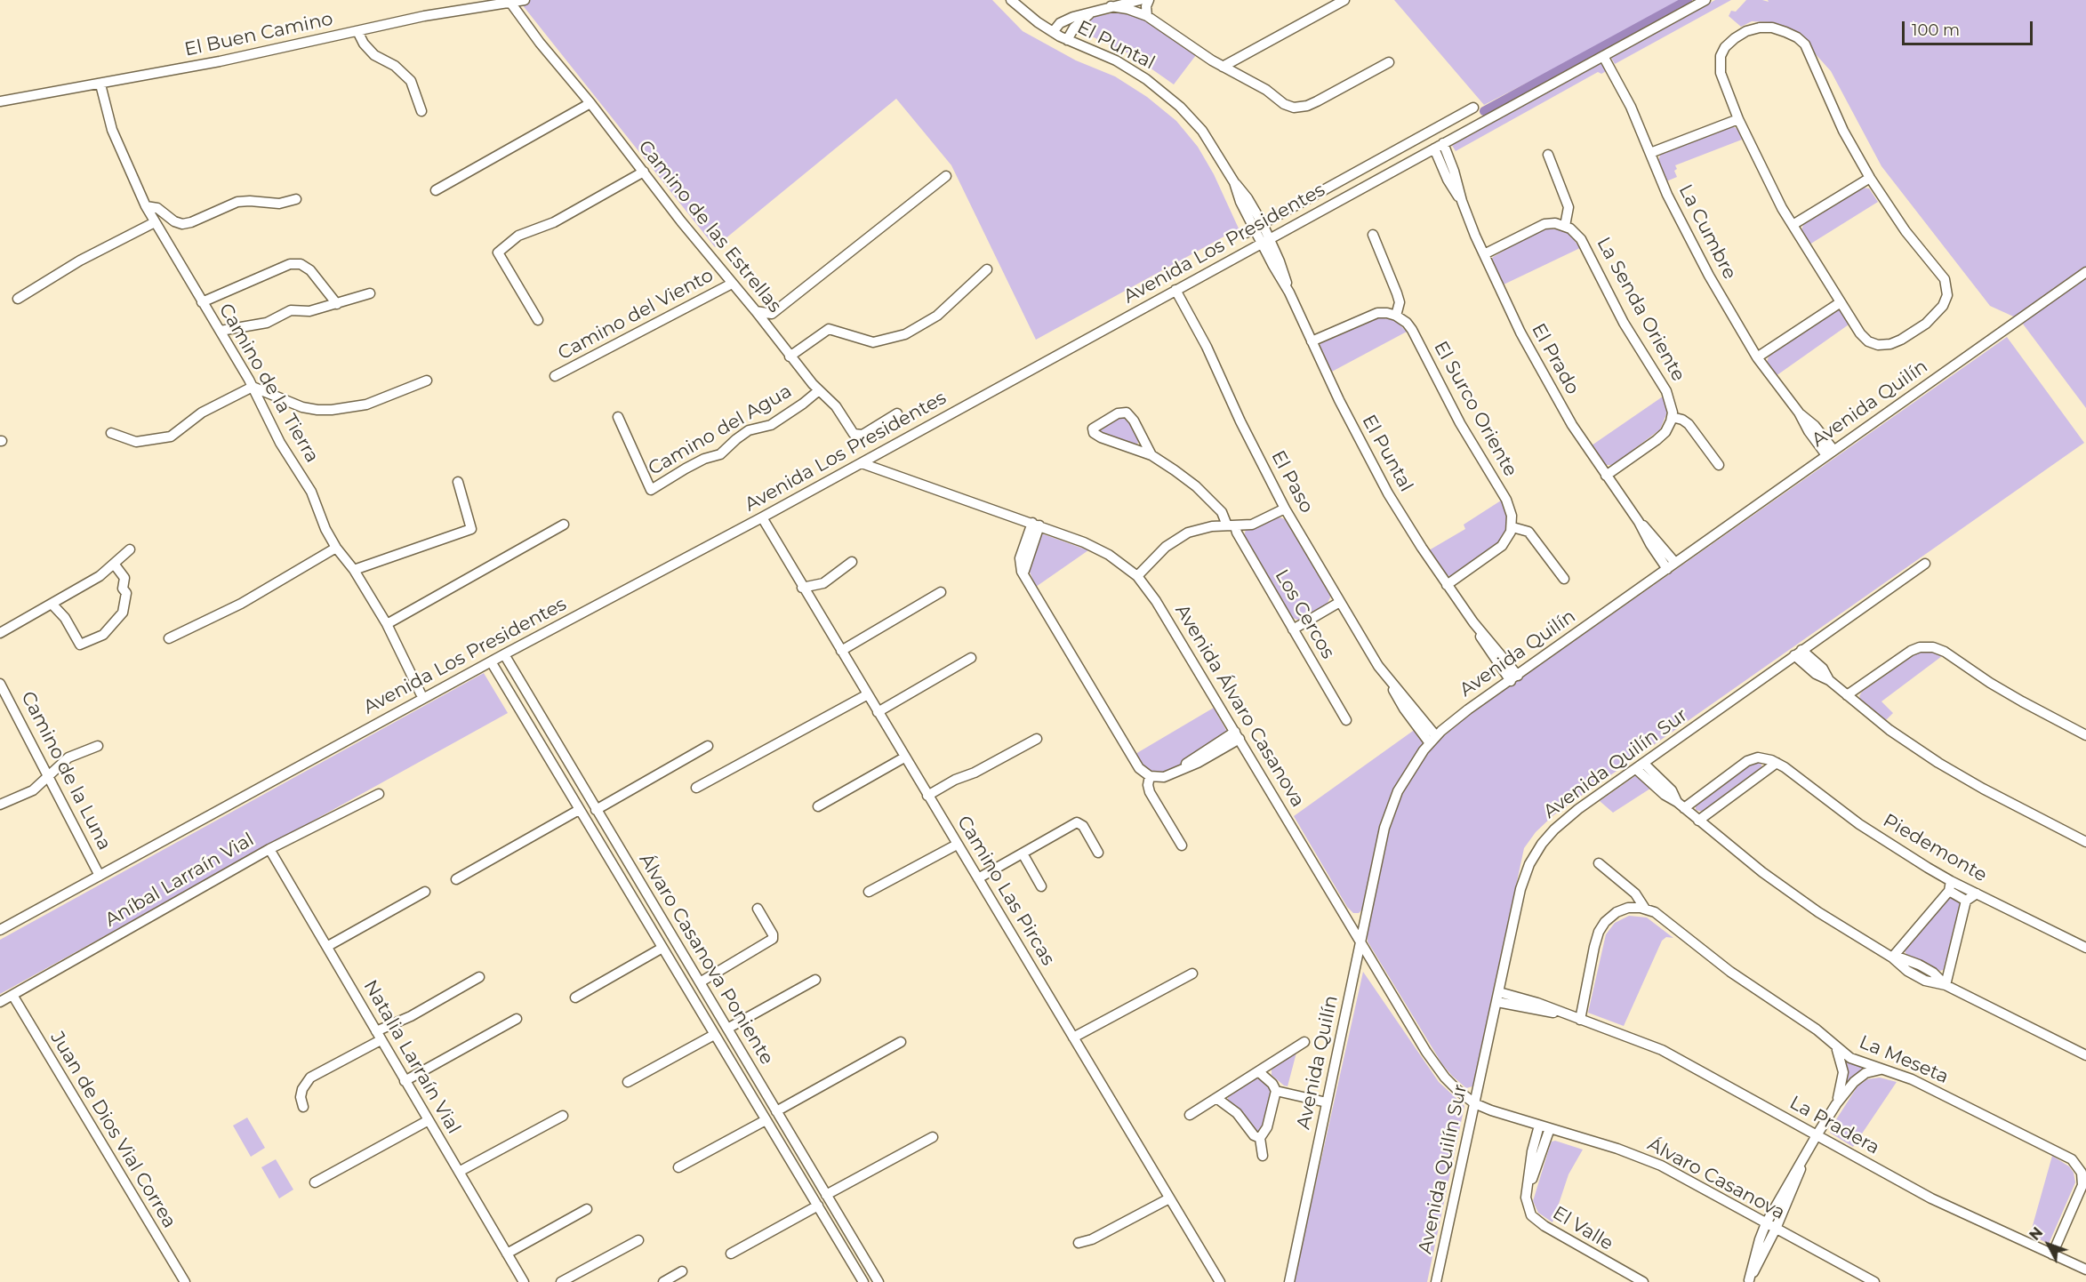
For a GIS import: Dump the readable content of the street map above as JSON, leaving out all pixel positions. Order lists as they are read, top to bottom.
{
  "streets": {
    "street": [
      "El Buen Camino",
      "El Puntal",
      "Camino de las Estrellas",
      "La Cumbre",
      "Avenida Los Presidentes",
      "La Senda Oriente",
      "Camino del Viento",
      "El Prado",
      "Camino de la Tierra",
      "Avenida Quilín",
      "El Surco Oriente",
      "Camino del Agua",
      "El Paso",
      "Los Cercos",
      "Avenida Álvaro Casanova",
      "Avenida Quilín Sur",
      "Camino de la Luna",
      "Piedemonte",
      "Aníbal Larraín Vial",
      "Camino Las Pircas",
      "Álvaro Casanova Poniente",
      "Natalia Larraín Vial",
      "La Meseta",
      "La Pradera",
      "Juan de Dios Vial Correa",
      "Álvaro Casanova",
      "El Valle"
    ]
  },
  "crossings": [
    ["El Buen Camino", "Camino de las Estrellas"],
    ["El Buen Camino", "Camino de la Tierra"],
    ["El Puntal", "Avenida Los Presidentes"],
    ["El Puntal", "Avenida Quilín"],
    ["Camino de las Estrellas", "Camino del Viento"],
    ["Camino de las Estrellas", "Camino del Agua"],
    ["La Cumbre", "Avenida Los Presidentes"],
    ["La Cumbre", "Avenida Quilín"],
    ["Avenida Los Presidentes", "El Prado"],
    ["Avenida Los Presidentes", "El Paso"],
    ["Avenida Los Presidentes", "Avenida Álvaro Casanova"],
    ["Avenida Los Presidentes", "Camino de la Luna"],
    ["Avenida Los Presidentes", "Camino Las Pircas"],
    ["Avenida Los Presidentes", "Álvaro Casanova Poniente"],
    ["El Prado", "Avenida Quilín"],
    ["Avenida Quilín", "El Paso"],
    ["Avenida Quilín", "Avenida Álvaro Casanova"],
    ["Avenida Álvaro Casanova", "Avenida Quilín Sur"],
    ["Avenida Álvaro Casanova", "Álvaro Casanova"],
    ["Avenida Quilín Sur", "La Pradera"],
    ["Avenida Quilín Sur", "Álvaro Casanova"],
    ["Aníbal Larraín Vial", "Natalia Larraín Vial"],
    ["Aníbal Larraín Vial", "Juan de Dios Vial Correa"],
    ["La Meseta", "La Pradera"],
    ["Álvaro Casanova", "El Valle"]
  ],
  "scale_bar": "100 m",
  "north": "top left"
}
